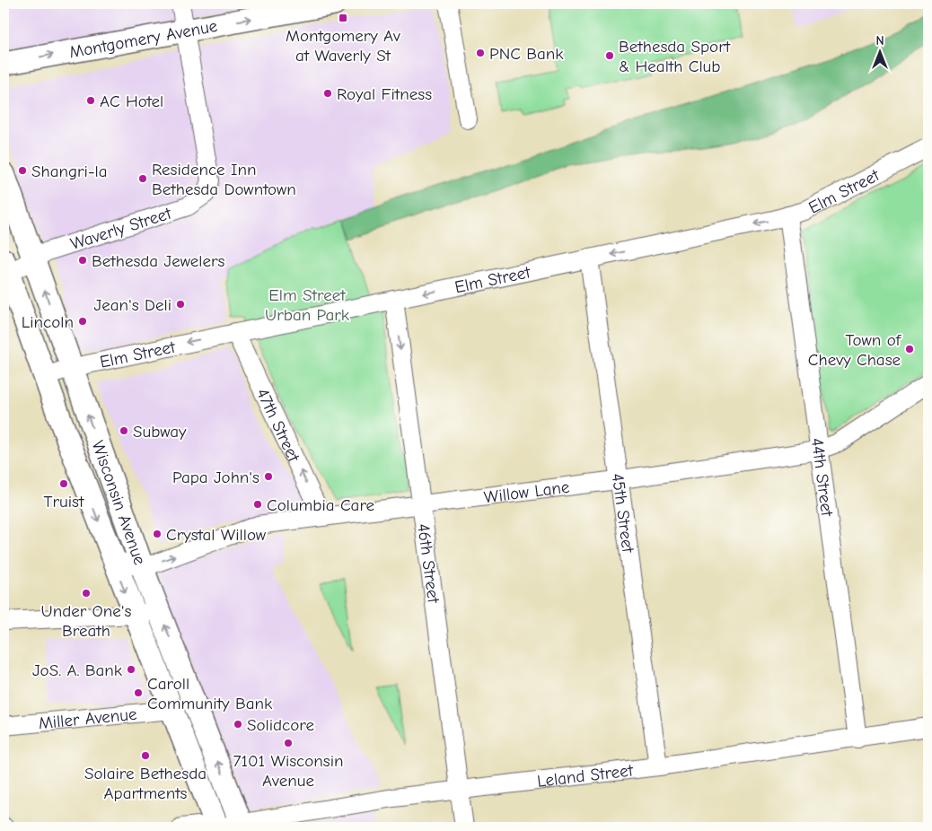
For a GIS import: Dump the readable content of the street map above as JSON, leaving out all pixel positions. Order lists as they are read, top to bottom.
{
  "streets": {
    "main road": ["Montgomery Avenue", "Wisconsin Avenue"],
    "street": [
      "Elm Street",
      "Waverly Street",
      "47th Street",
      "44th Street",
      "Willow Lane",
      "45th Street",
      "46th Street",
      "Miller Avenue",
      "Leland Street"
    ]
  },
  "crossings": [
    ["Montgomery Avenue", "Waverly Street"],
    ["Elm Street", "47th Street"],
    ["Elm Street", "44th Street"],
    ["Elm Street", "Wisconsin Avenue"],
    ["Elm Street", "45th Street"],
    ["Elm Street", "46th Street"],
    ["Waverly Street", "Wisconsin Avenue"],
    ["47th Street", "Willow Lane"],
    ["44th Street", "Willow Lane"],
    ["44th Street", "Leland Street"],
    ["Willow Lane", "Wisconsin Avenue"],
    ["Willow Lane", "45th Street"],
    ["Willow Lane", "46th Street"],
    ["Wisconsin Avenue", "Miller Avenue"],
    ["Wisconsin Avenue", "Leland Street"],
    ["45th Street", "Leland Street"],
    ["46th Street", "Leland Street"]
  ],
  "one_way": [
    "Montgomery Avenue",
    "Elm Street",
    "47th Street",
    "46th Street"
  ],
  "parks": ["Elm Street Urban Park"],
  "places": {
    "transit": ["Montgomery Av at Waverly St"],
    "other": [
      "PNC Bank",
      "Bethesda Sport & Health Club",
      "Royal Fitness",
      "AC Hotel",
      "Shangri-la",
      "Residence Inn Bethesda Downtown",
      "Bethesda Jewelers",
      "Jean's Deli",
      "Lincoln",
      "Town of Chevy Chase",
      "Subway",
      "Papa John's",
      "Truist",
      "Columbia Care",
      "Crystal Willow",
      "Under One's Breath",
      "JoS. A. Bank",
      "Caroll Community Bank",
      "Solidcore",
      "7101 Wisconsin Avenue",
      "Solaire Bethesda Apartments"
    ]
  },
  "north": "top"
}
